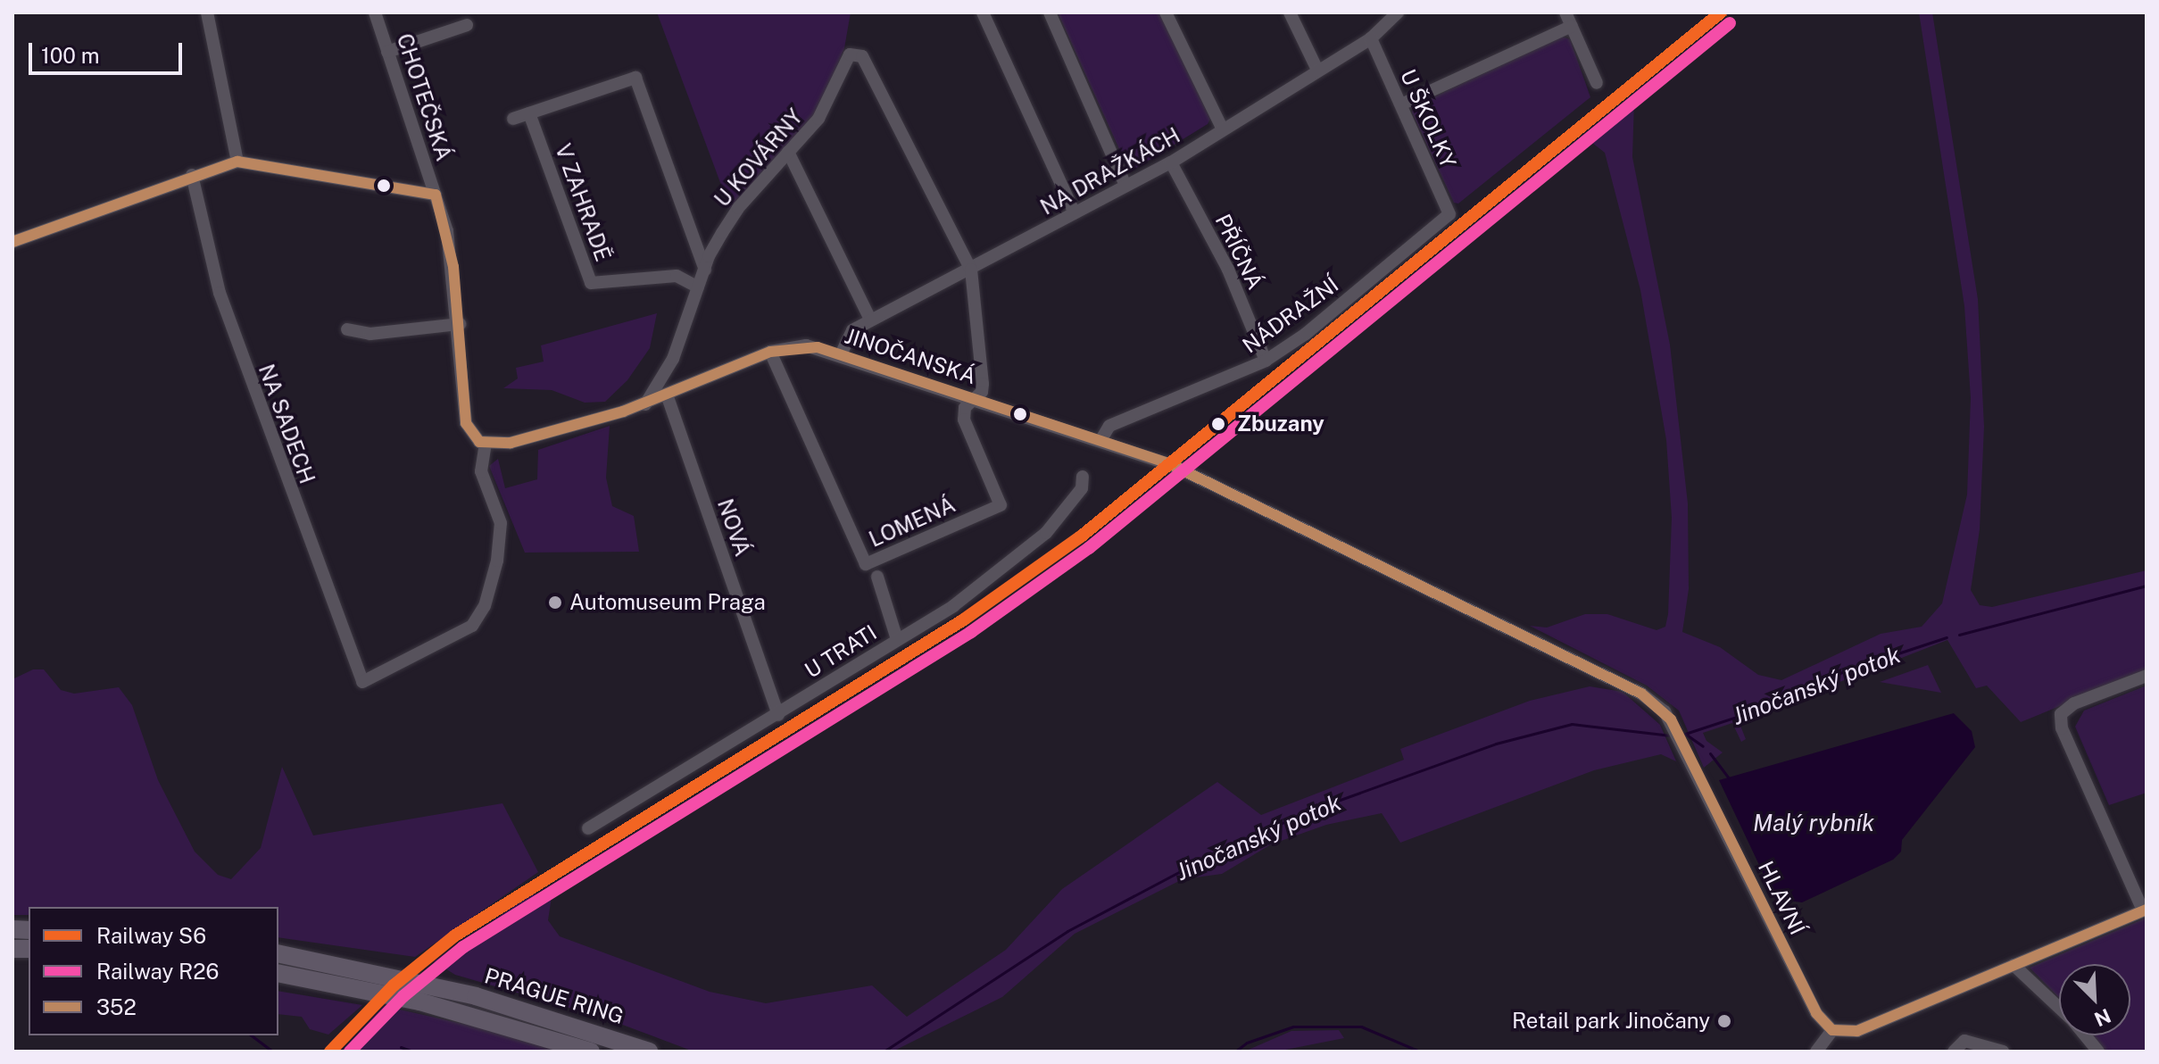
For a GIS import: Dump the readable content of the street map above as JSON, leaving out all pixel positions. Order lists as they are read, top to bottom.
{
  "streets": {
    "highway": ["PRAGUE RING"],
    "street": [
      "CHOTEČSKÁ",
      "U ŠKOLKY",
      "U KOVÁRNY",
      "NA DRAŽKÁCH",
      "V ZAHRADĚ",
      "PŘÍČNÁ",
      "NÁDRAŽNÍ",
      "JINOČANSKÁ",
      "NA SADECH",
      "LOMENÁ",
      "NOVÁ",
      "U TRATI",
      "HLAVNÍ"
    ]
  },
  "crossings": [
    ["CHOTEČSKÁ", "JINOČANSKÁ"],
    ["CHOTEČSKÁ", "NA SADECH"],
    ["U ŠKOLKY", "NA DRAŽKÁCH"],
    ["U ŠKOLKY", "NÁDRAŽNÍ"],
    ["U KOVÁRNY", "NA DRAŽKÁCH"],
    ["U KOVÁRNY", "V ZAHRADĚ"],
    ["U KOVÁRNY", "JINOČANSKÁ"],
    ["NA DRAŽKÁCH", "PŘÍČNÁ"],
    ["NA DRAŽKÁCH", "JINOČANSKÁ"],
    ["PŘÍČNÁ", "NÁDRAŽNÍ"],
    ["NÁDRAŽNÍ", "JINOČANSKÁ"],
    ["JINOČANSKÁ", "NA SADECH"],
    ["JINOČANSKÁ", "LOMENÁ"],
    ["JINOČANSKÁ", "NOVÁ"],
    ["JINOČANSKÁ", "HLAVNÍ"],
    ["NOVÁ", "U TRATI"]
  ],
  "water": ["Jinočanský potok", "Malý rybník"],
  "places": ["Zbuzany", "Automuseum Praga", "Retail park Jinočany"],
  "lines": ["rail line S6", "rail line R26", "transit line 352"],
  "legend": ["Railway S6", "Railway R26", "352"],
  "scale_bar": "100 m",
  "north": "bottom right"
}
